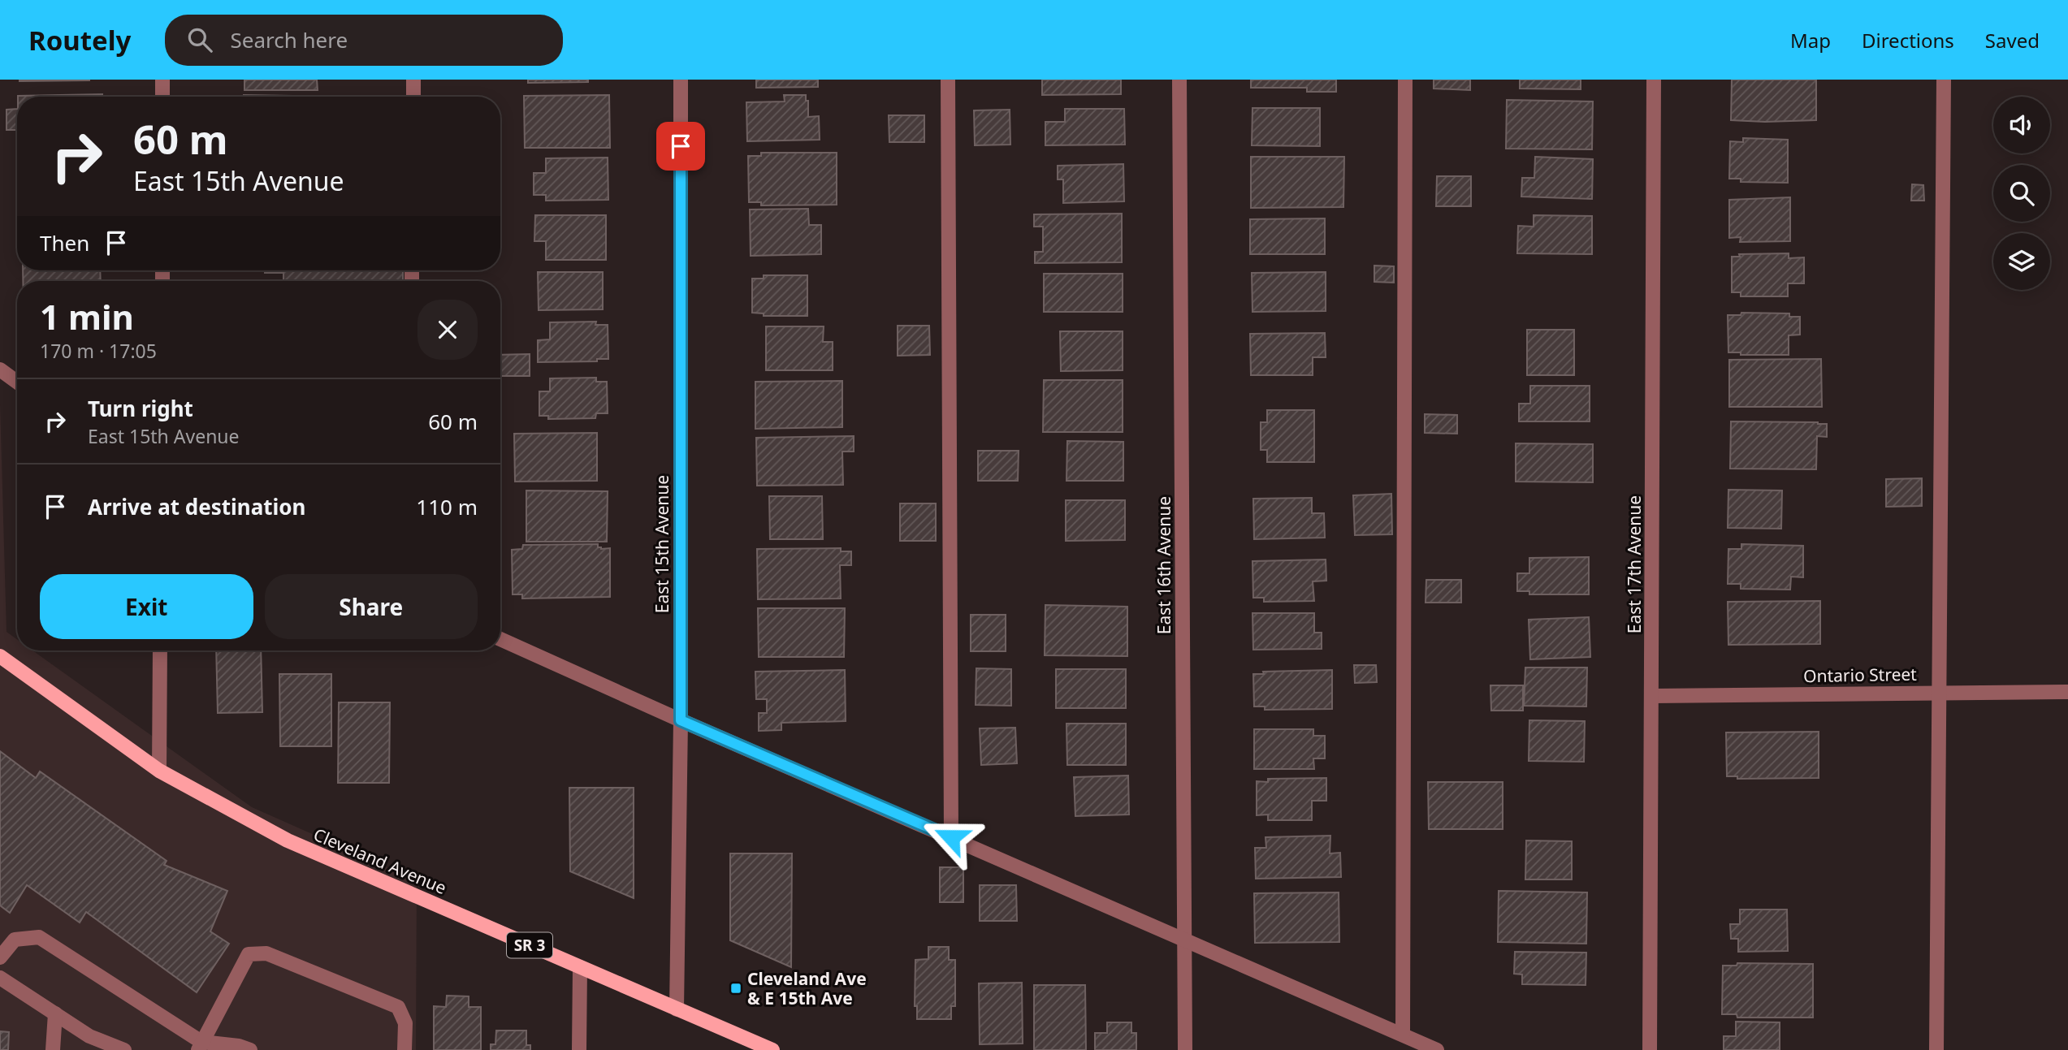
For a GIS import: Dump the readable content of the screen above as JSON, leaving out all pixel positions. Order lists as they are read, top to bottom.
{
  "streets": {
    "main road": ["Cleveland Avenue", "SR 3"],
    "street": [
      "East 15th Avenue",
      "East 17th Avenue",
      "East 16th Avenue",
      "Ontario Street"
    ]
  },
  "crossings": [
    ["East 15th Avenue", "Cleveland Avenue"],
    ["East 17th Avenue", "Ontario Street"]
  ],
  "places": {
    "transit": ["Cleveland Ave & E 15th Ave"]
  },
  "page": {
    "header": "Routely",
    "search": "Search here",
    "nav": ["Map", "Directions", "Saved"],
    "turn": ["60 m", "East 15th Avenue"],
    "then": "Then",
    "heading": ["1 min", "170 m · 17:05"],
    "list": [
      {
        "name": "Turn right",
        "note": "East 15th Avenue",
        "value": "60 m"
      },
      {
        "name": "Arrive at destination",
        "value": "110 m"
      }
    ],
    "buttons": ["Exit", "Share"]
  }
}
